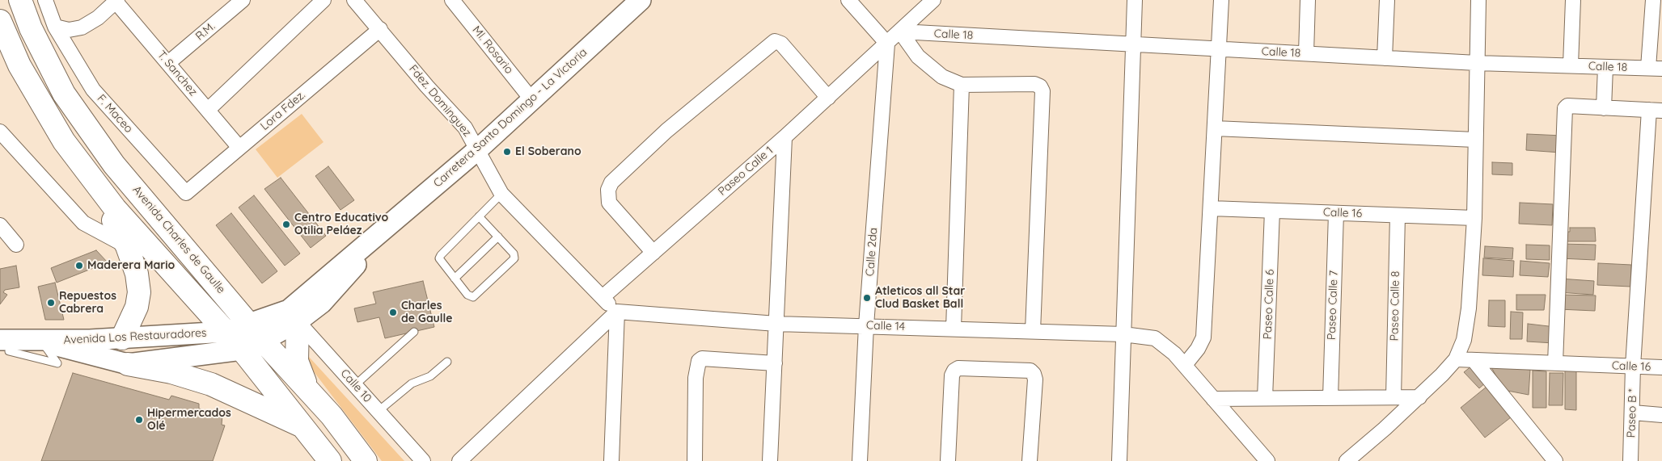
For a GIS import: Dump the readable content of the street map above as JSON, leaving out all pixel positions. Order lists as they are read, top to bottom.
{
  "streets": {
    "main road": ["Carretera Santo Domingo - La Victoria", "Avenida Charles de Gaulle", "Avenida Los Restauradores"],
    "street": [
      "R.M.",
      "Calle 18",
      "Ml. Rosario",
      "T. Sanchez",
      "Fdez. Dominguez",
      "Lora Fdez.",
      "F. Maceo",
      "Paseo Calle 1",
      "Calle 16",
      "Calle 2da",
      "Paseo Calle 6",
      "Paseo Calle 7",
      "Paseo Calle 8",
      "Calle 14",
      "Calle 10",
      "Paseo B *"
    ]
  },
  "crossings": [
    ["R.M.", "T. Sanchez"],
    ["Calle 18", "Paseo Calle 1"],
    ["Ml. Rosario", "Carretera Santo Domingo - La Victoria"],
    ["T. Sanchez", "Lora Fdez."],
    ["Fdez. Dominguez", "Lora Fdez."],
    ["Fdez. Dominguez", "Carretera Santo Domingo - La Victoria"],
    ["Fdez. Dominguez", "Paseo Calle 1"],
    ["Fdez. Dominguez", "Calle 14"],
    ["Lora Fdez.", "F. Maceo"],
    ["Carretera Santo Domingo - La Victoria", "Avenida Charles de Gaulle"],
    ["Carretera Santo Domingo - La Victoria", "Avenida Los Restauradores"],
    ["Carretera Santo Domingo - La Victoria", "Calle 10"],
    ["Paseo Calle 1", "Calle 2da"],
    ["Calle 16", "Paseo Calle 6"],
    ["Calle 16", "Paseo Calle 7"],
    ["Calle 16", "Paseo Calle 8"],
    ["Calle 16", "Paseo B *"],
    ["Calle 2da", "Calle 14"]
  ],
  "places": [
    "El Soberano",
    "Centro Educativo Otilia Peláez",
    "Maderera Mario",
    "Atleticos all Star Clud Basket Ball",
    "Repuestos Cabrera",
    "Charles de Gaulle",
    "Hipermercados Olé"
  ]
}
